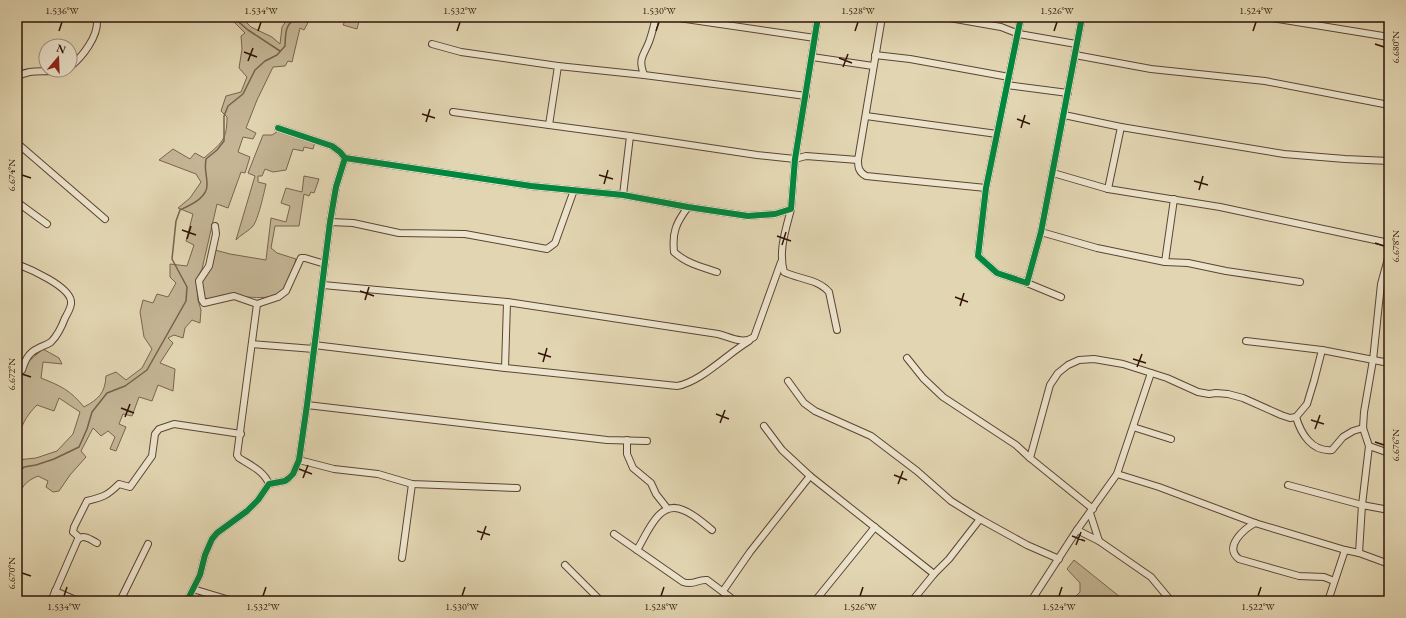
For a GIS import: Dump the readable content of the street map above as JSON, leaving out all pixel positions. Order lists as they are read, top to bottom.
{
  "north": "top",
  "coordinates": [
    "1.536°W",
    "1.534°W",
    "1.532°W",
    "1.530°W",
    "1.528°W",
    "1.526°W",
    "1.524°W",
    "6.680°N",
    "6.674°N",
    "6.678°N",
    "6.672°N",
    "6.676°N",
    "6.670°N",
    "1.522°W"
  ]
}
